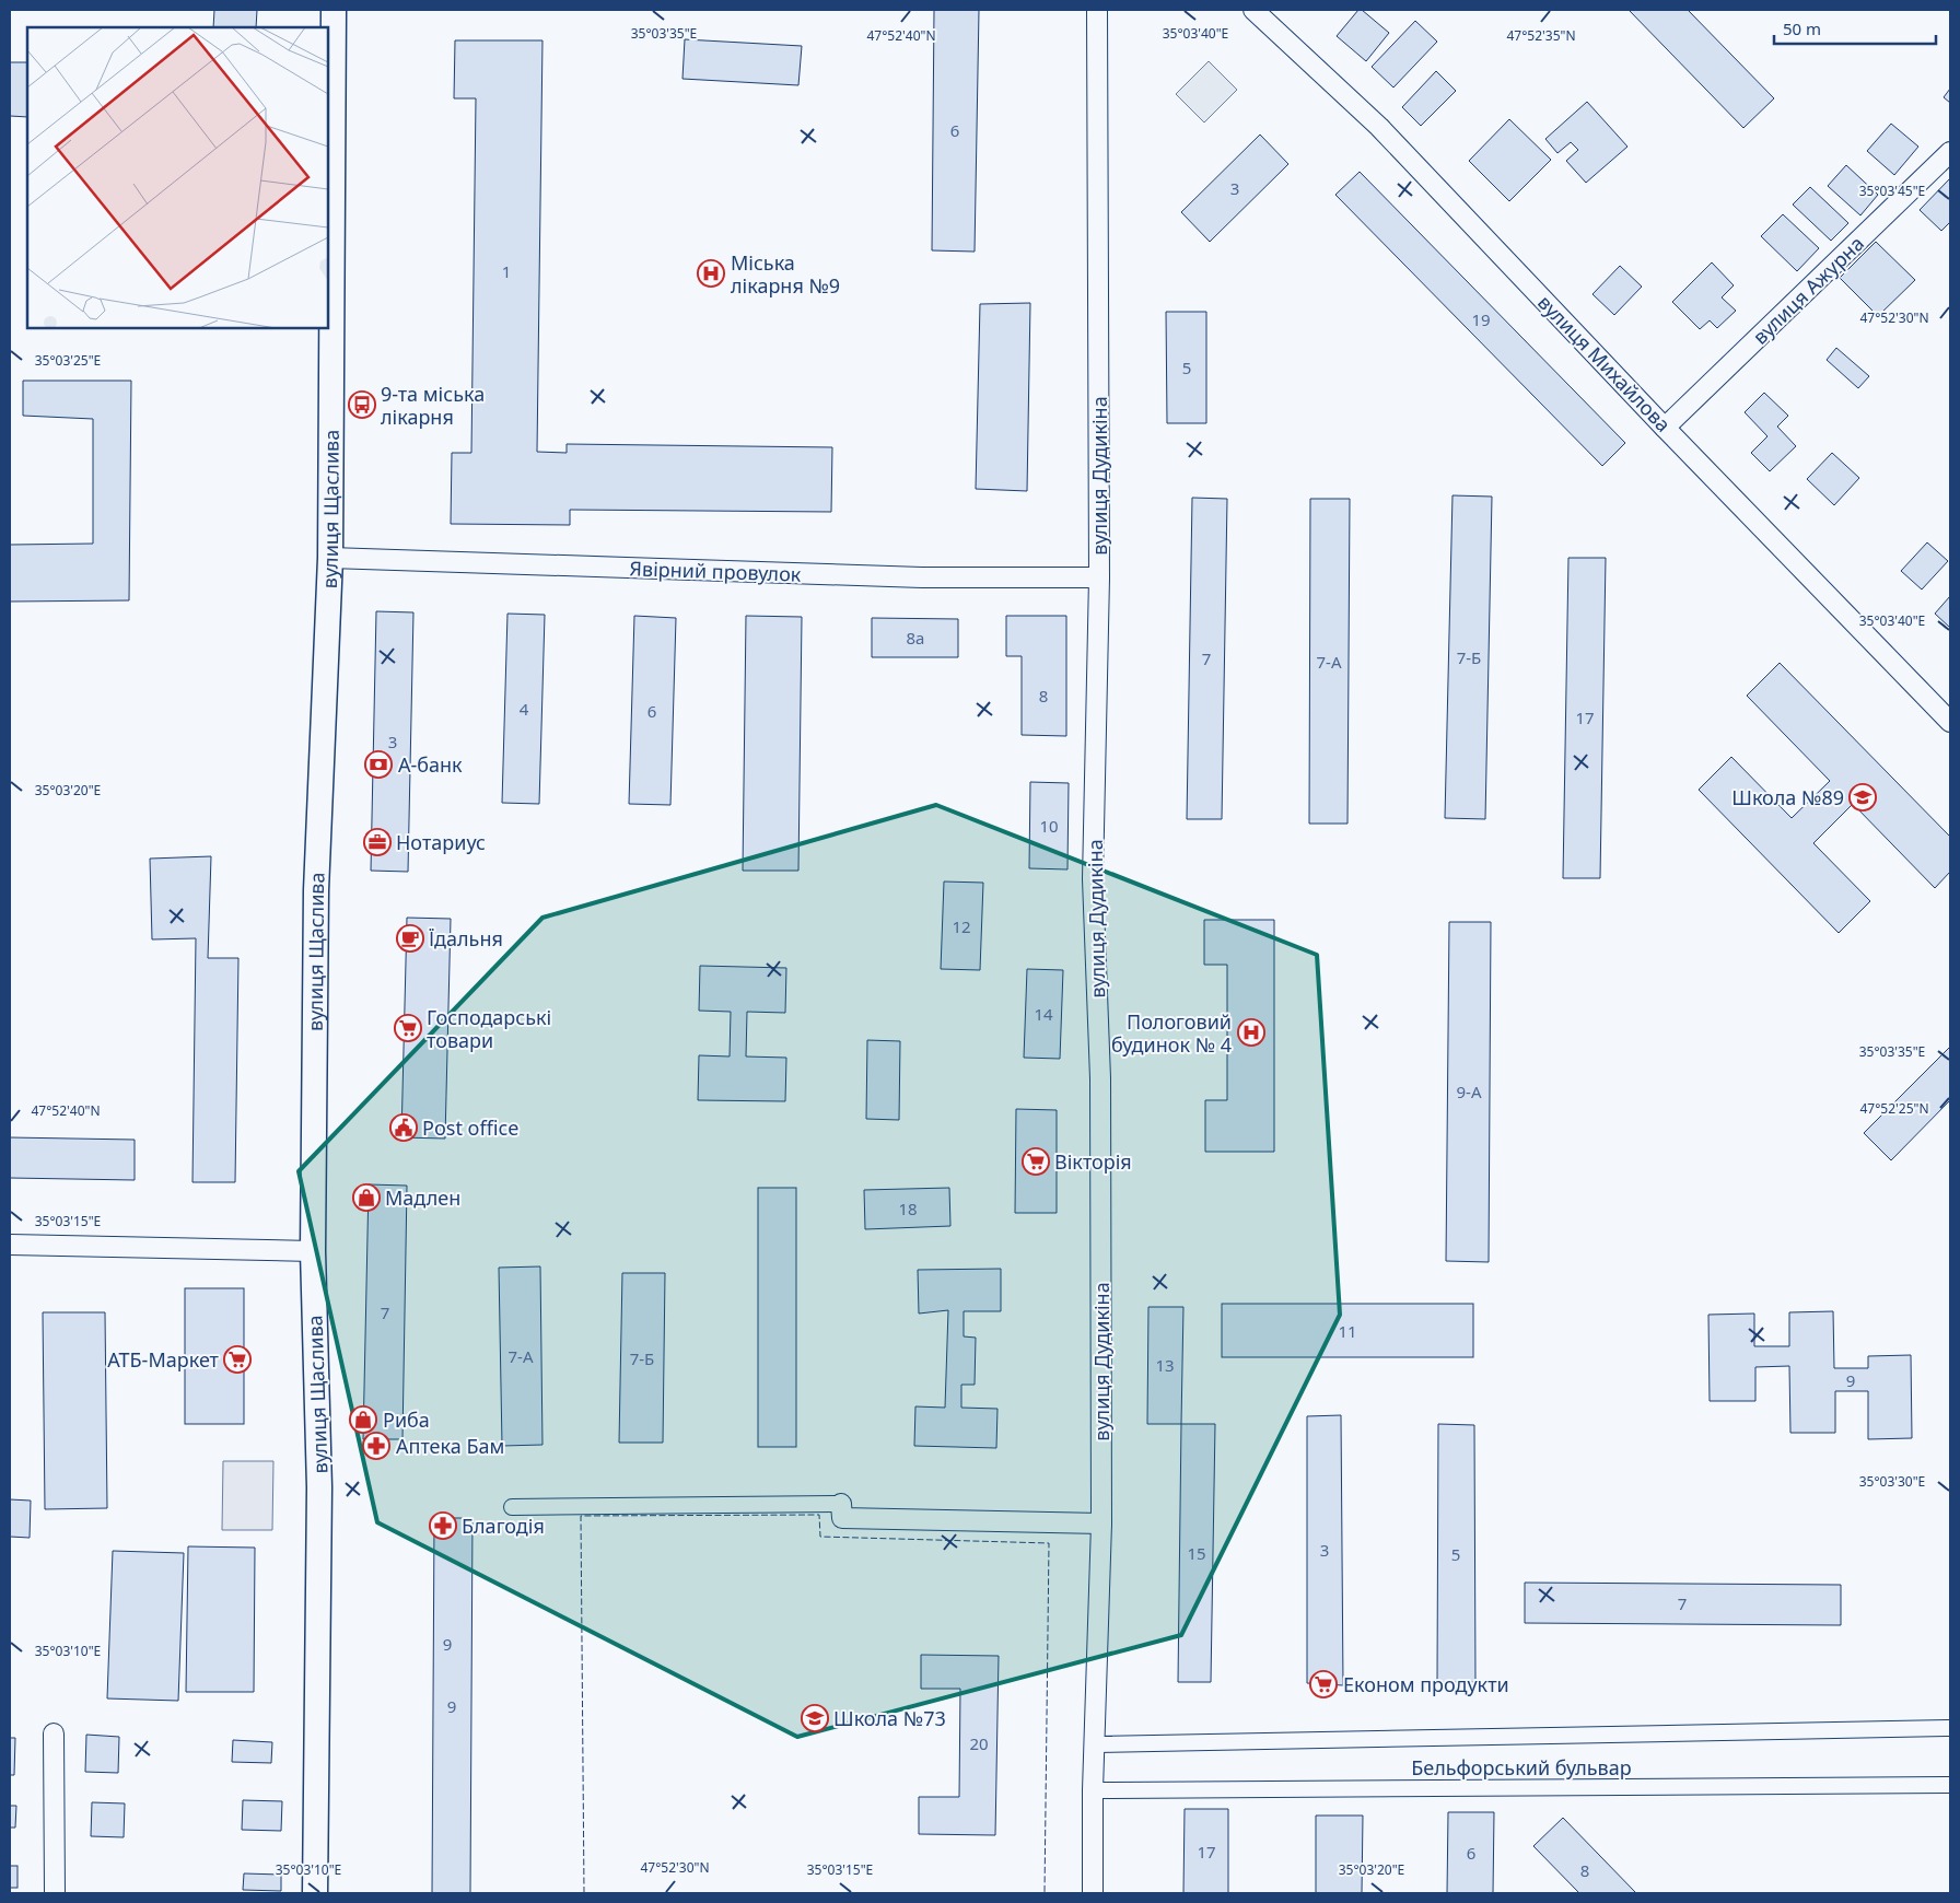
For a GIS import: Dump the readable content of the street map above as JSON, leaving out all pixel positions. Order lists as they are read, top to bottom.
{
  "streets": {
    "street": [
      "вулиця Ажурна",
      "вулиця Михайлова",
      "вулиця Дудикіна",
      "вулиця Щаслива",
      "Явірний провулок",
      "Бельфорський бульвар"
    ]
  },
  "crossings": [
    ["вулиця Ажурна", "вулиця Михайлова"],
    ["вулиця Дудикіна", "Явірний провулок"],
    ["вулиця Дудикіна", "Бельфорський бульвар"],
    ["вулиця Щаслива", "Явірний провулок"]
  ],
  "places": {
    "hospital": ["Міська лікарня №9", "Пологовий будинок № 4"],
    "bus stop": ["9-та міська лікарня"],
    "bank": ["А-банк"],
    "school or university": ["Школа №89", "Школа №73"],
    "office": ["Нотариус"],
    "cafe": ["Їдальня"],
    "supermarket": [
      "Господарські товари",
      "Вікторія",
      "АТБ-Маркет",
      "Економ продукти"
    ],
    "public building": ["Post office"],
    "shop": ["Мадлен", "Риба"],
    "pharmacy": ["Аптека Бам", "Благодія"]
  },
  "house_numbers": [
    "6",
    "3",
    "1",
    "19",
    "5",
    "8а",
    "7-Б",
    "7",
    "7-А",
    "8",
    "4",
    "6",
    "17",
    "3",
    "10",
    "12",
    "14",
    "9-А",
    "18",
    "7",
    "11",
    "7-А",
    "7-Б",
    "13",
    "9",
    "3",
    "15",
    "5",
    "7",
    "9",
    "9",
    "20",
    "17",
    "6",
    "8"
  ],
  "scale_bar": "50 m",
  "coordinates": [
    "35°03'35\"E",
    "35°03'40\"E",
    "47°52'40\"N",
    "47°52'35\"N",
    "35°03'45\"E",
    "47°52'30\"N",
    "35°03'25\"E",
    "35°03'20\"E",
    "47°52'25\"N",
    "35°03'15\"E",
    "35°03'30\"E",
    "35°03'10\"E"
  ]
}
